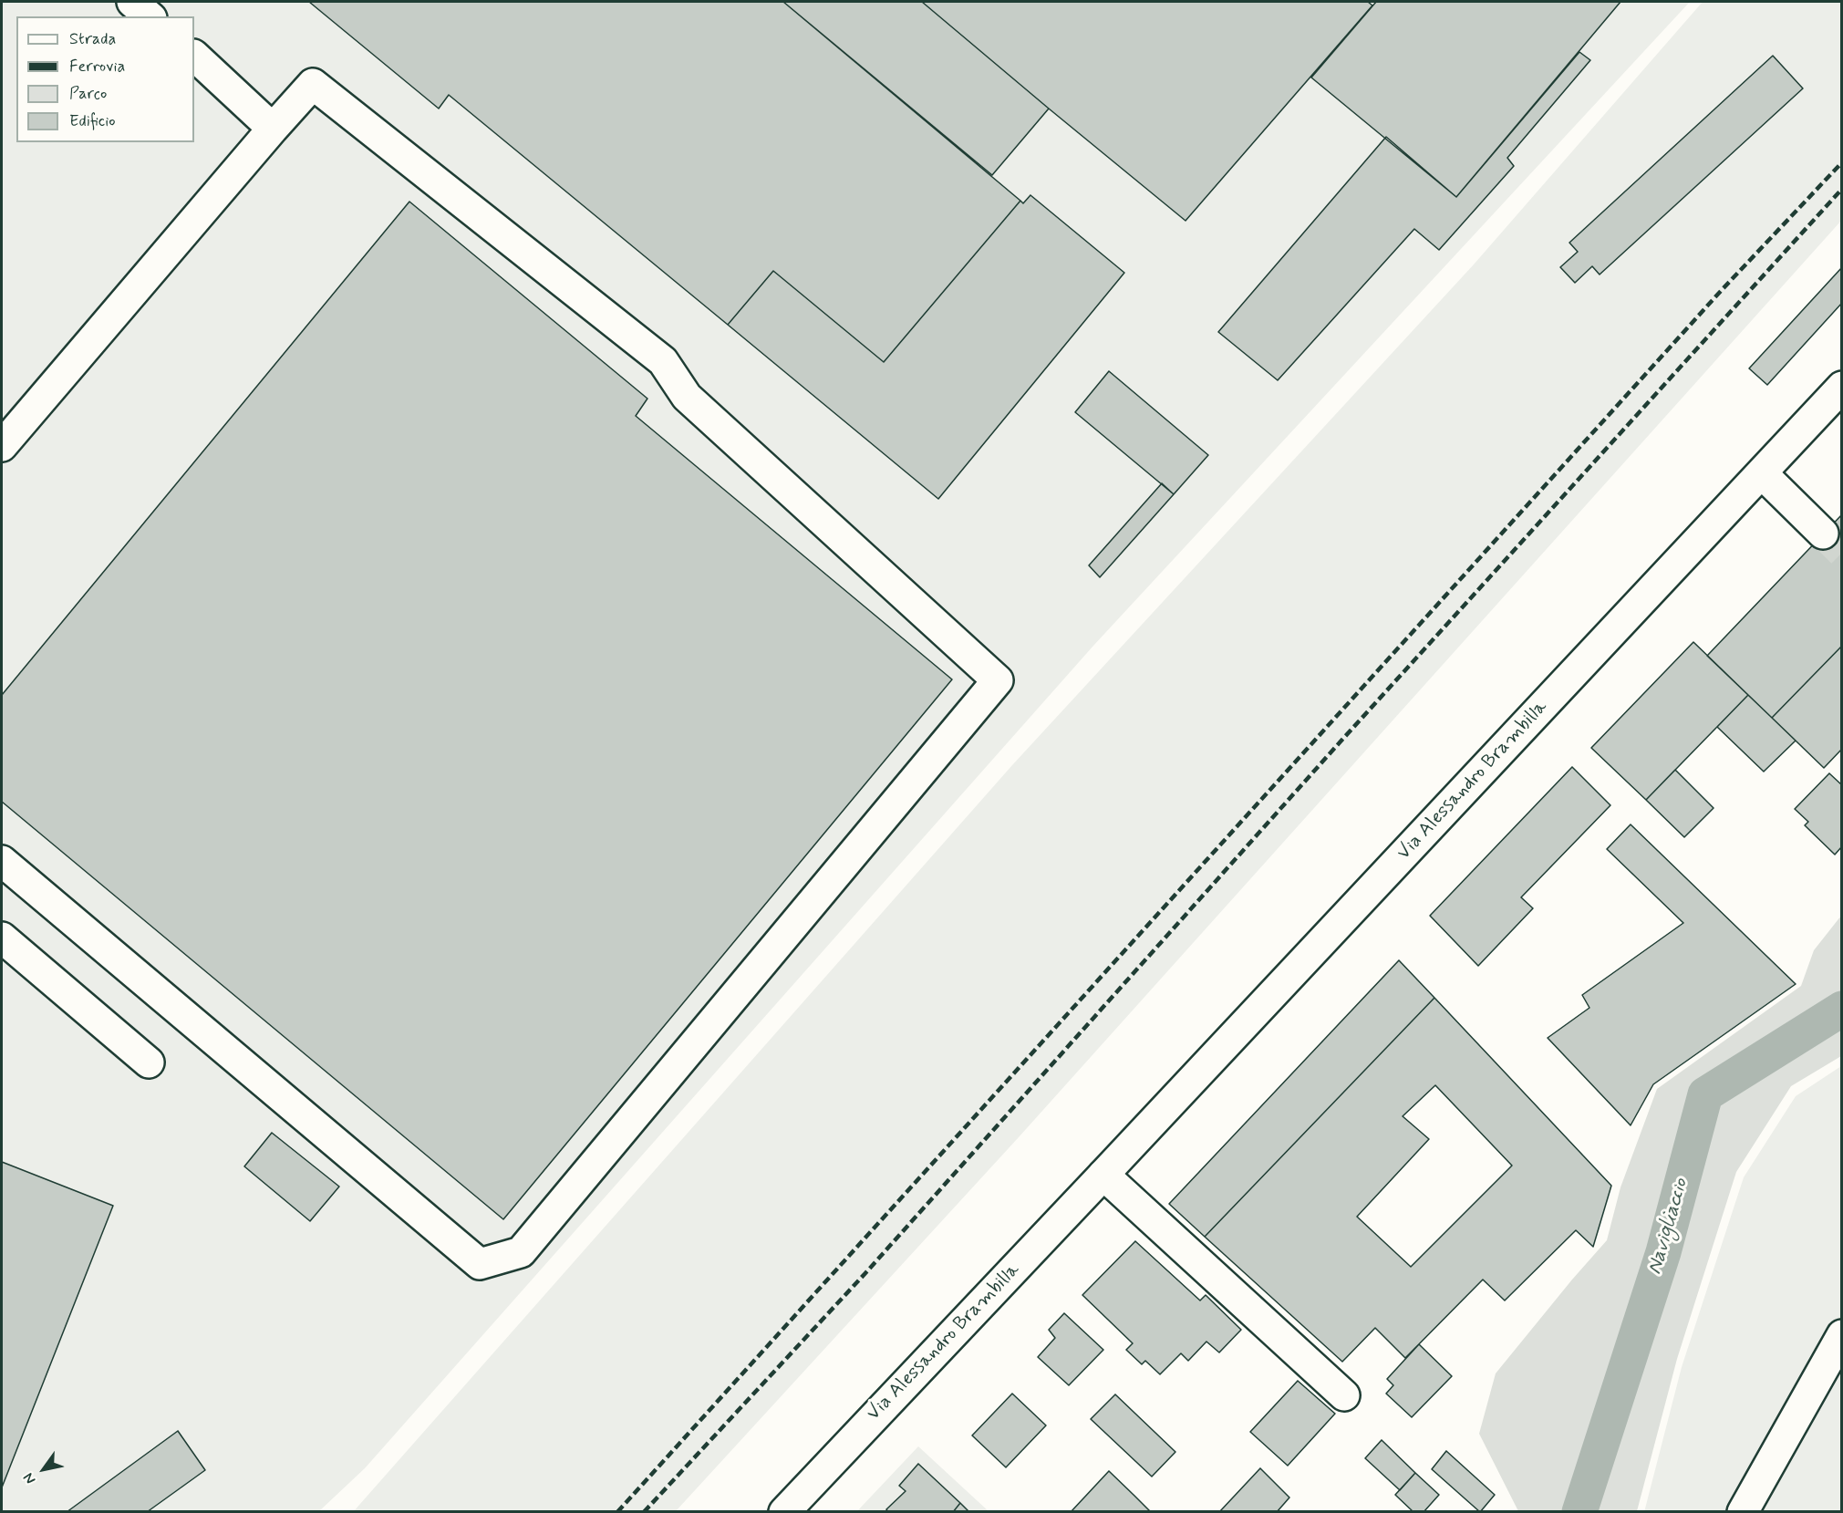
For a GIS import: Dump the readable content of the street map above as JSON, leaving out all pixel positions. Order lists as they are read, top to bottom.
{
  "streets": {
    "main road": ["Via Alessandro Brambilla"]
  },
  "water": ["Navigliaccio"],
  "legend": [
    "Strada",
    "Ferrovia",
    "Parco",
    "Edificio"
  ],
  "north": "bottom left"
}
